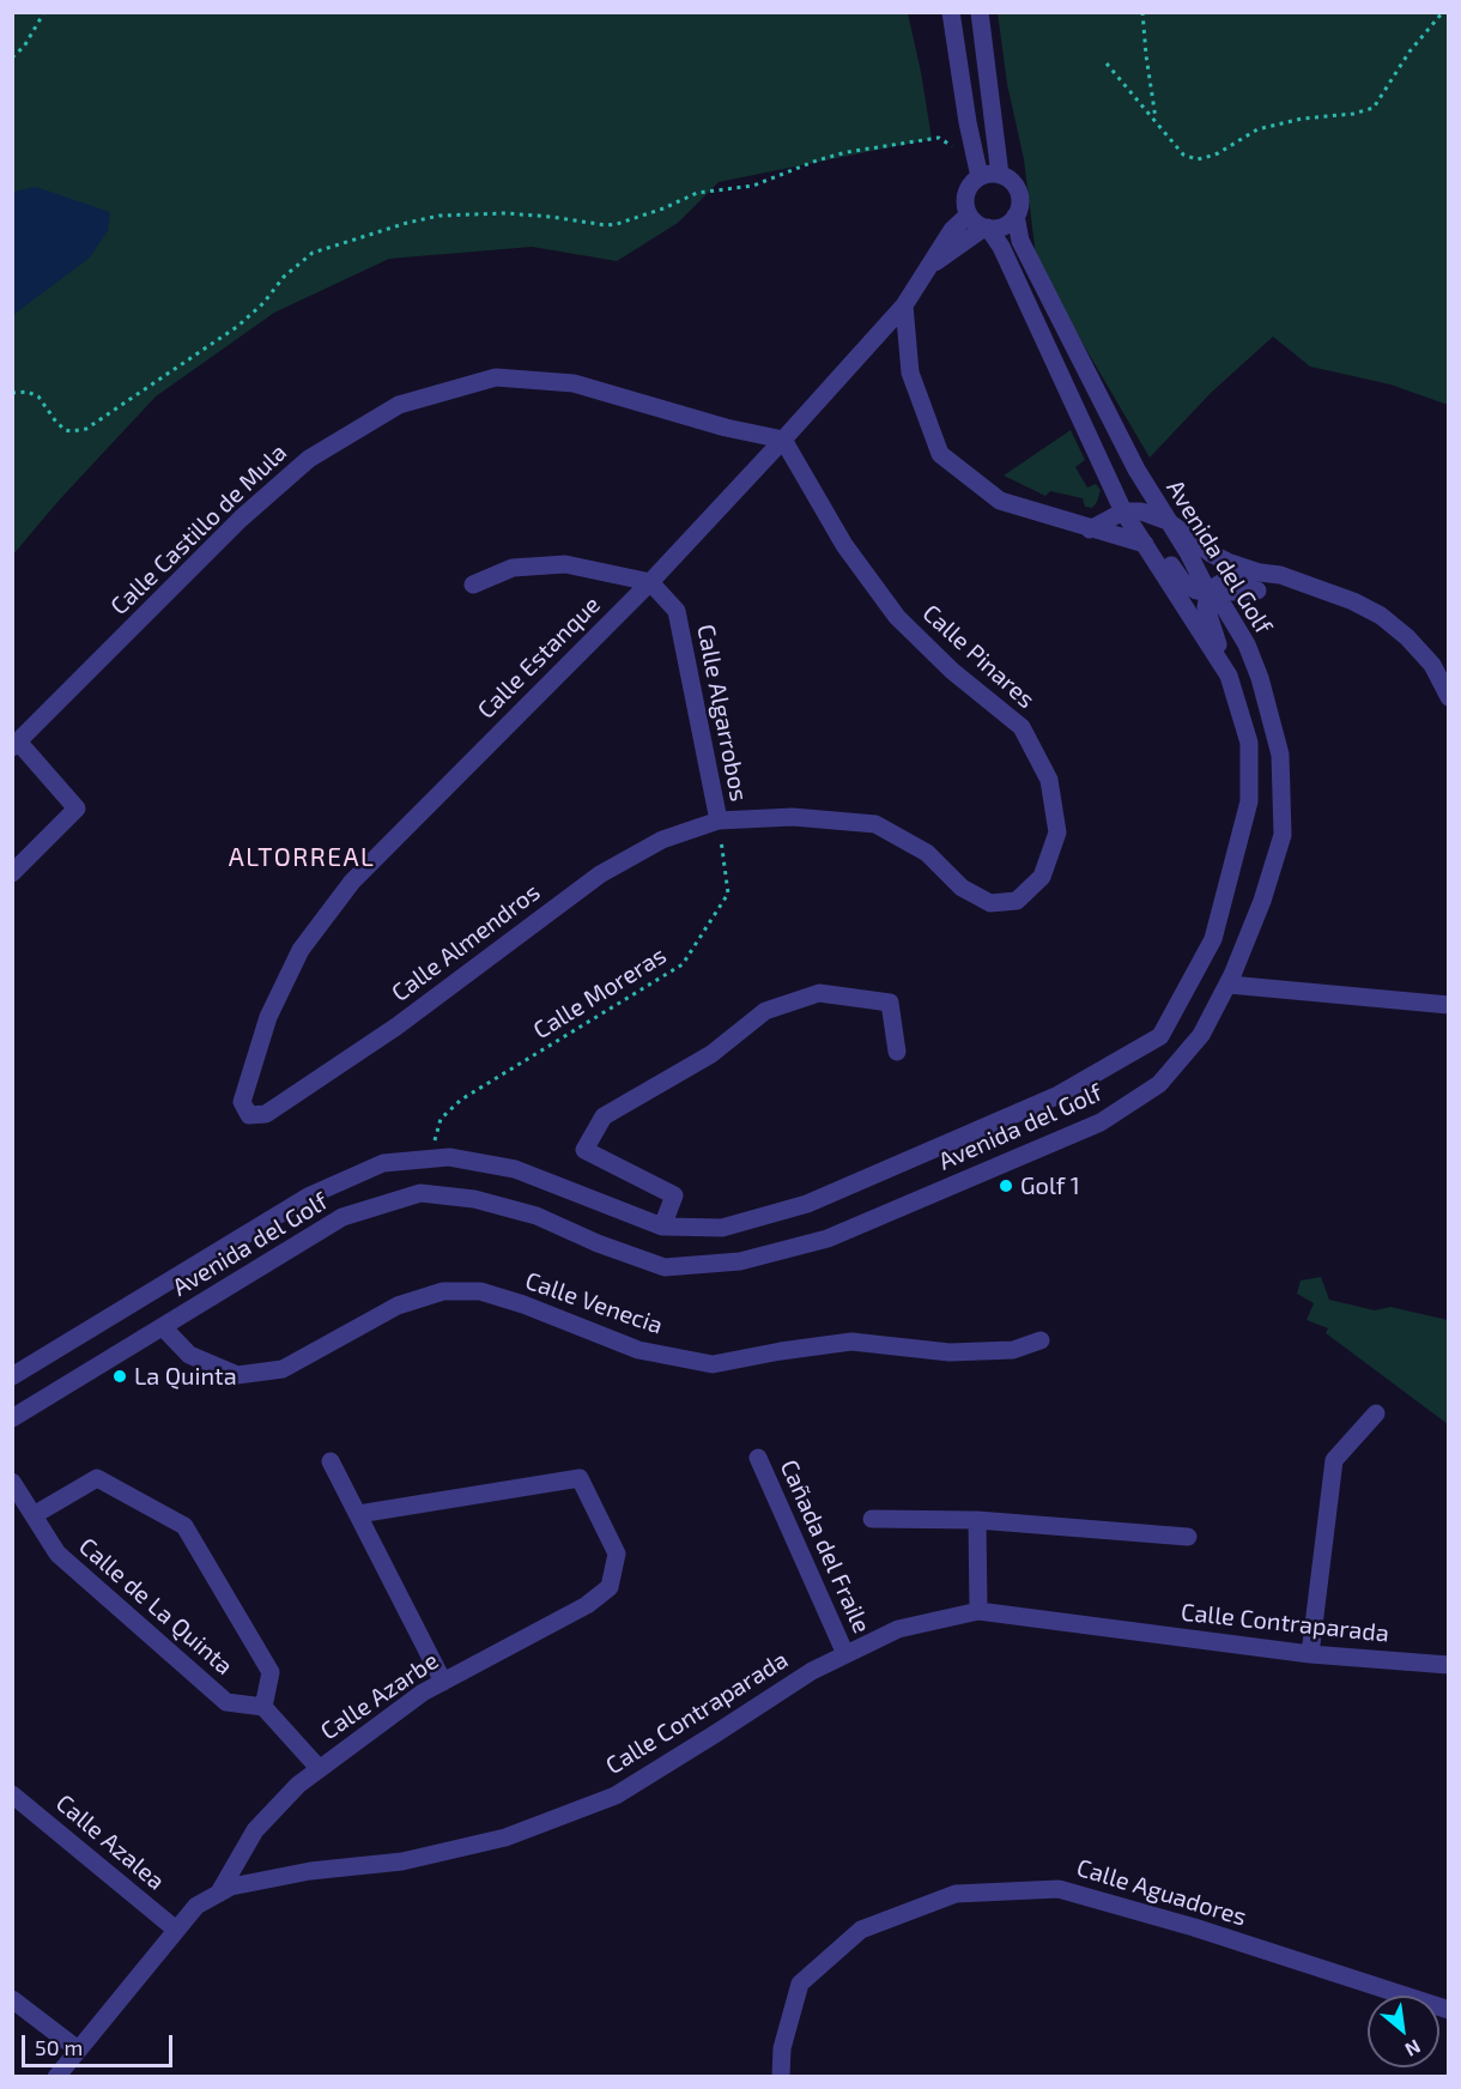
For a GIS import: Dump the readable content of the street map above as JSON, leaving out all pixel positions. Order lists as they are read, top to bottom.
{
  "streets": {
    "street": [
      "Calle Castillo de Mula",
      "Avenida del Golf",
      "Calle Pinares",
      "Calle Estanque",
      "Calle Algarrobos",
      "Calle Almendros",
      "Calle Venecia",
      "Cañada del Fraile",
      "Calle de La Quinta",
      "Calle Contraparada",
      "Calle Azarbe",
      "Calle Azalea",
      "Calle Aguadores"
    ],
    "path": ["Calle Moreras"]
  },
  "crossings": [
    ["Calle Castillo de Mula", "Calle Pinares"],
    ["Calle Castillo de Mula", "Calle Estanque"],
    ["Avenida del Golf", "Calle Estanque"],
    ["Avenida del Golf", "Calle Moreras"],
    ["Avenida del Golf", "Calle Venecia"],
    ["Calle Pinares", "Calle Estanque"],
    ["Calle Pinares", "Calle Algarrobos"],
    ["Calle Pinares", "Calle Almendros"],
    ["Calle Pinares", "Calle Moreras"],
    ["Calle Estanque", "Calle Algarrobos"],
    ["Calle Estanque", "Calle Almendros"],
    ["Calle Algarrobos", "Calle Almendros"],
    ["Calle Algarrobos", "Calle Moreras"],
    ["Calle Almendros", "Calle Moreras"],
    ["Cañada del Fraile", "Calle Contraparada"],
    ["Calle Contraparada", "Calle Azarbe"],
    ["Calle Contraparada", "Calle Azalea"]
  ],
  "districts": ["ALTORREAL"],
  "places": ["Golf 1", "La Quinta"],
  "scale_bar": "50 m",
  "north": "bottom right"
}
